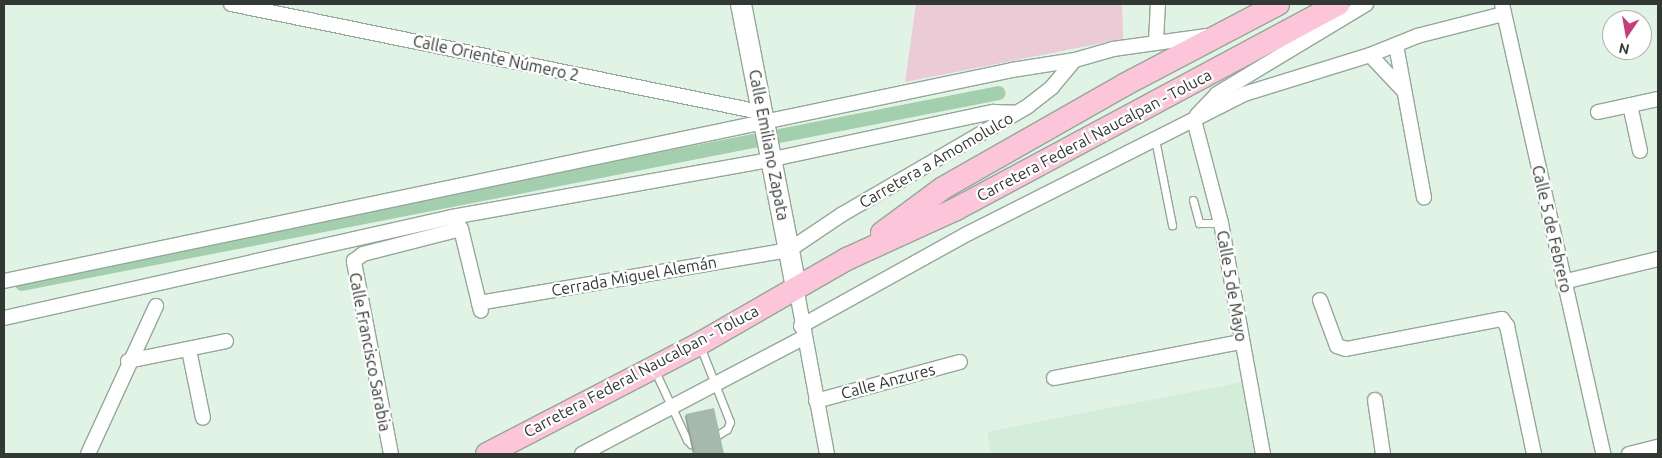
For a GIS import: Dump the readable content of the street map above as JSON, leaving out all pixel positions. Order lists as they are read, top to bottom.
{
  "streets": {
    "main road": ["Carretera Federal Naucalpan - Toluca"],
    "street": [
      "Calle Oriente Número 2",
      "Calle Emiliano Zapata",
      "Carretera a Amomolulco",
      "Calle 5 de Febrero",
      "Cerrada Miguel Alemán",
      "Calle 5 de Mayo",
      "Calle Francisco Sarabia",
      "Calle Anzures"
    ]
  },
  "crossings": [
    ["Calle Oriente Número 2", "Calle Emiliano Zapata"],
    ["Carretera Federal Naucalpan - Toluca", "Calle Emiliano Zapata"],
    ["Calle Emiliano Zapata", "Carretera a Amomolulco"],
    ["Calle Emiliano Zapata", "Cerrada Miguel Alemán"],
    ["Carretera a Amomolulco", "Cerrada Miguel Alemán"],
    ["Cerrada Miguel Alemán", "Calle Francisco Sarabia"]
  ],
  "north": "bottom"
}
